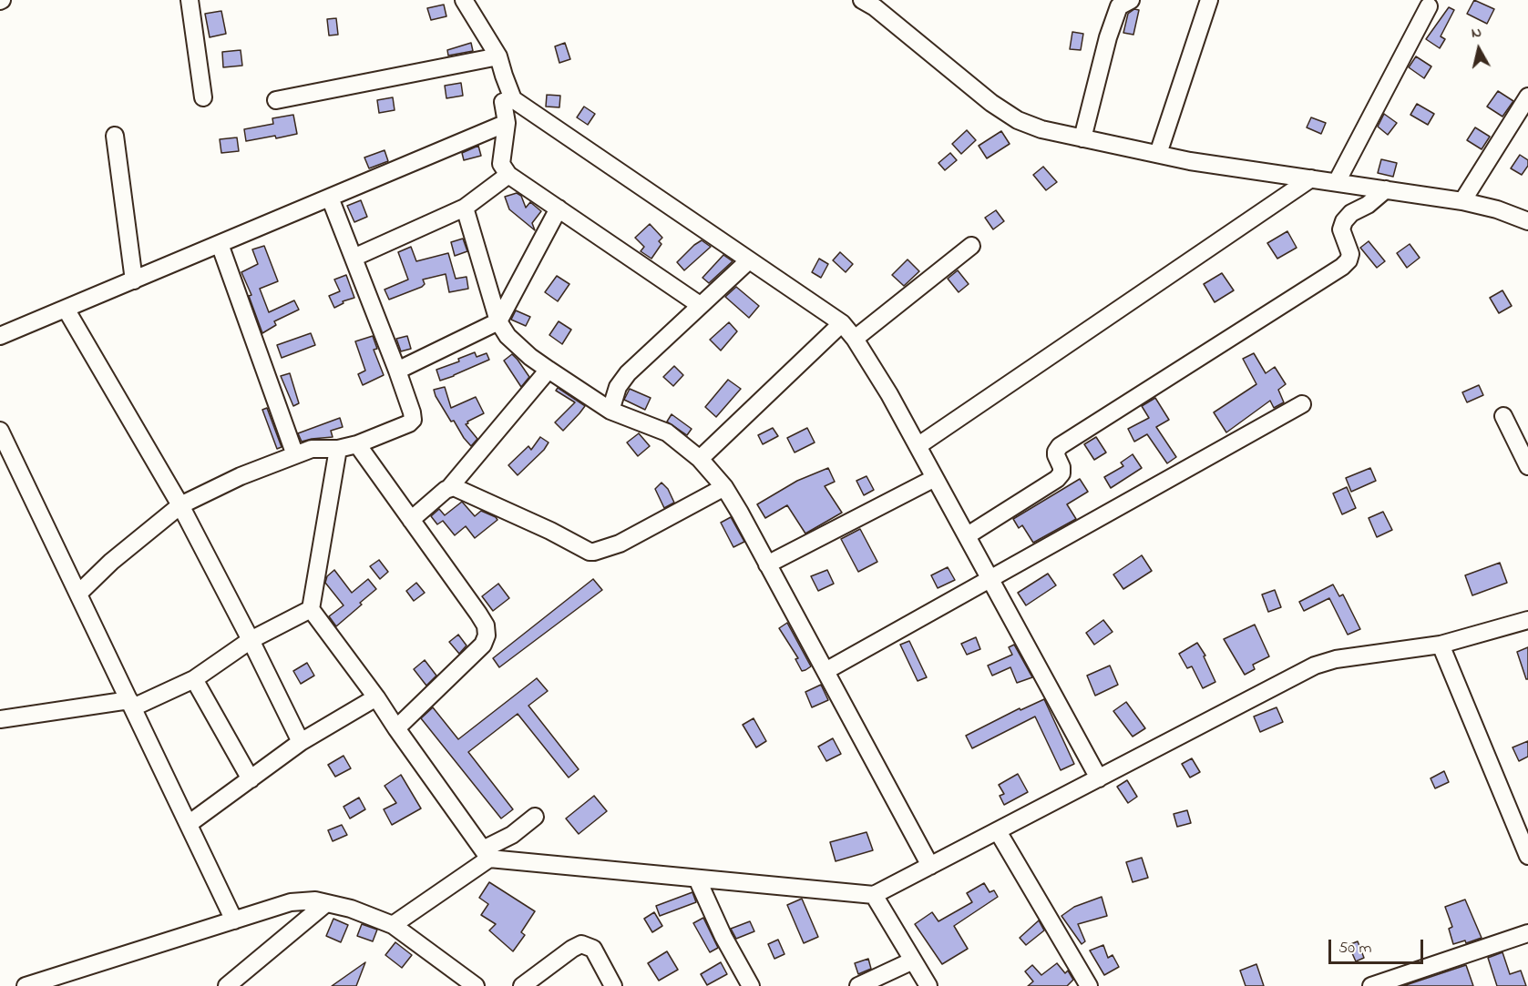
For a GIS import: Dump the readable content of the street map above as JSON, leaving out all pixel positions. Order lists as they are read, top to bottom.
{
  "scale_bar": "50 m",
  "north": "top"
}
